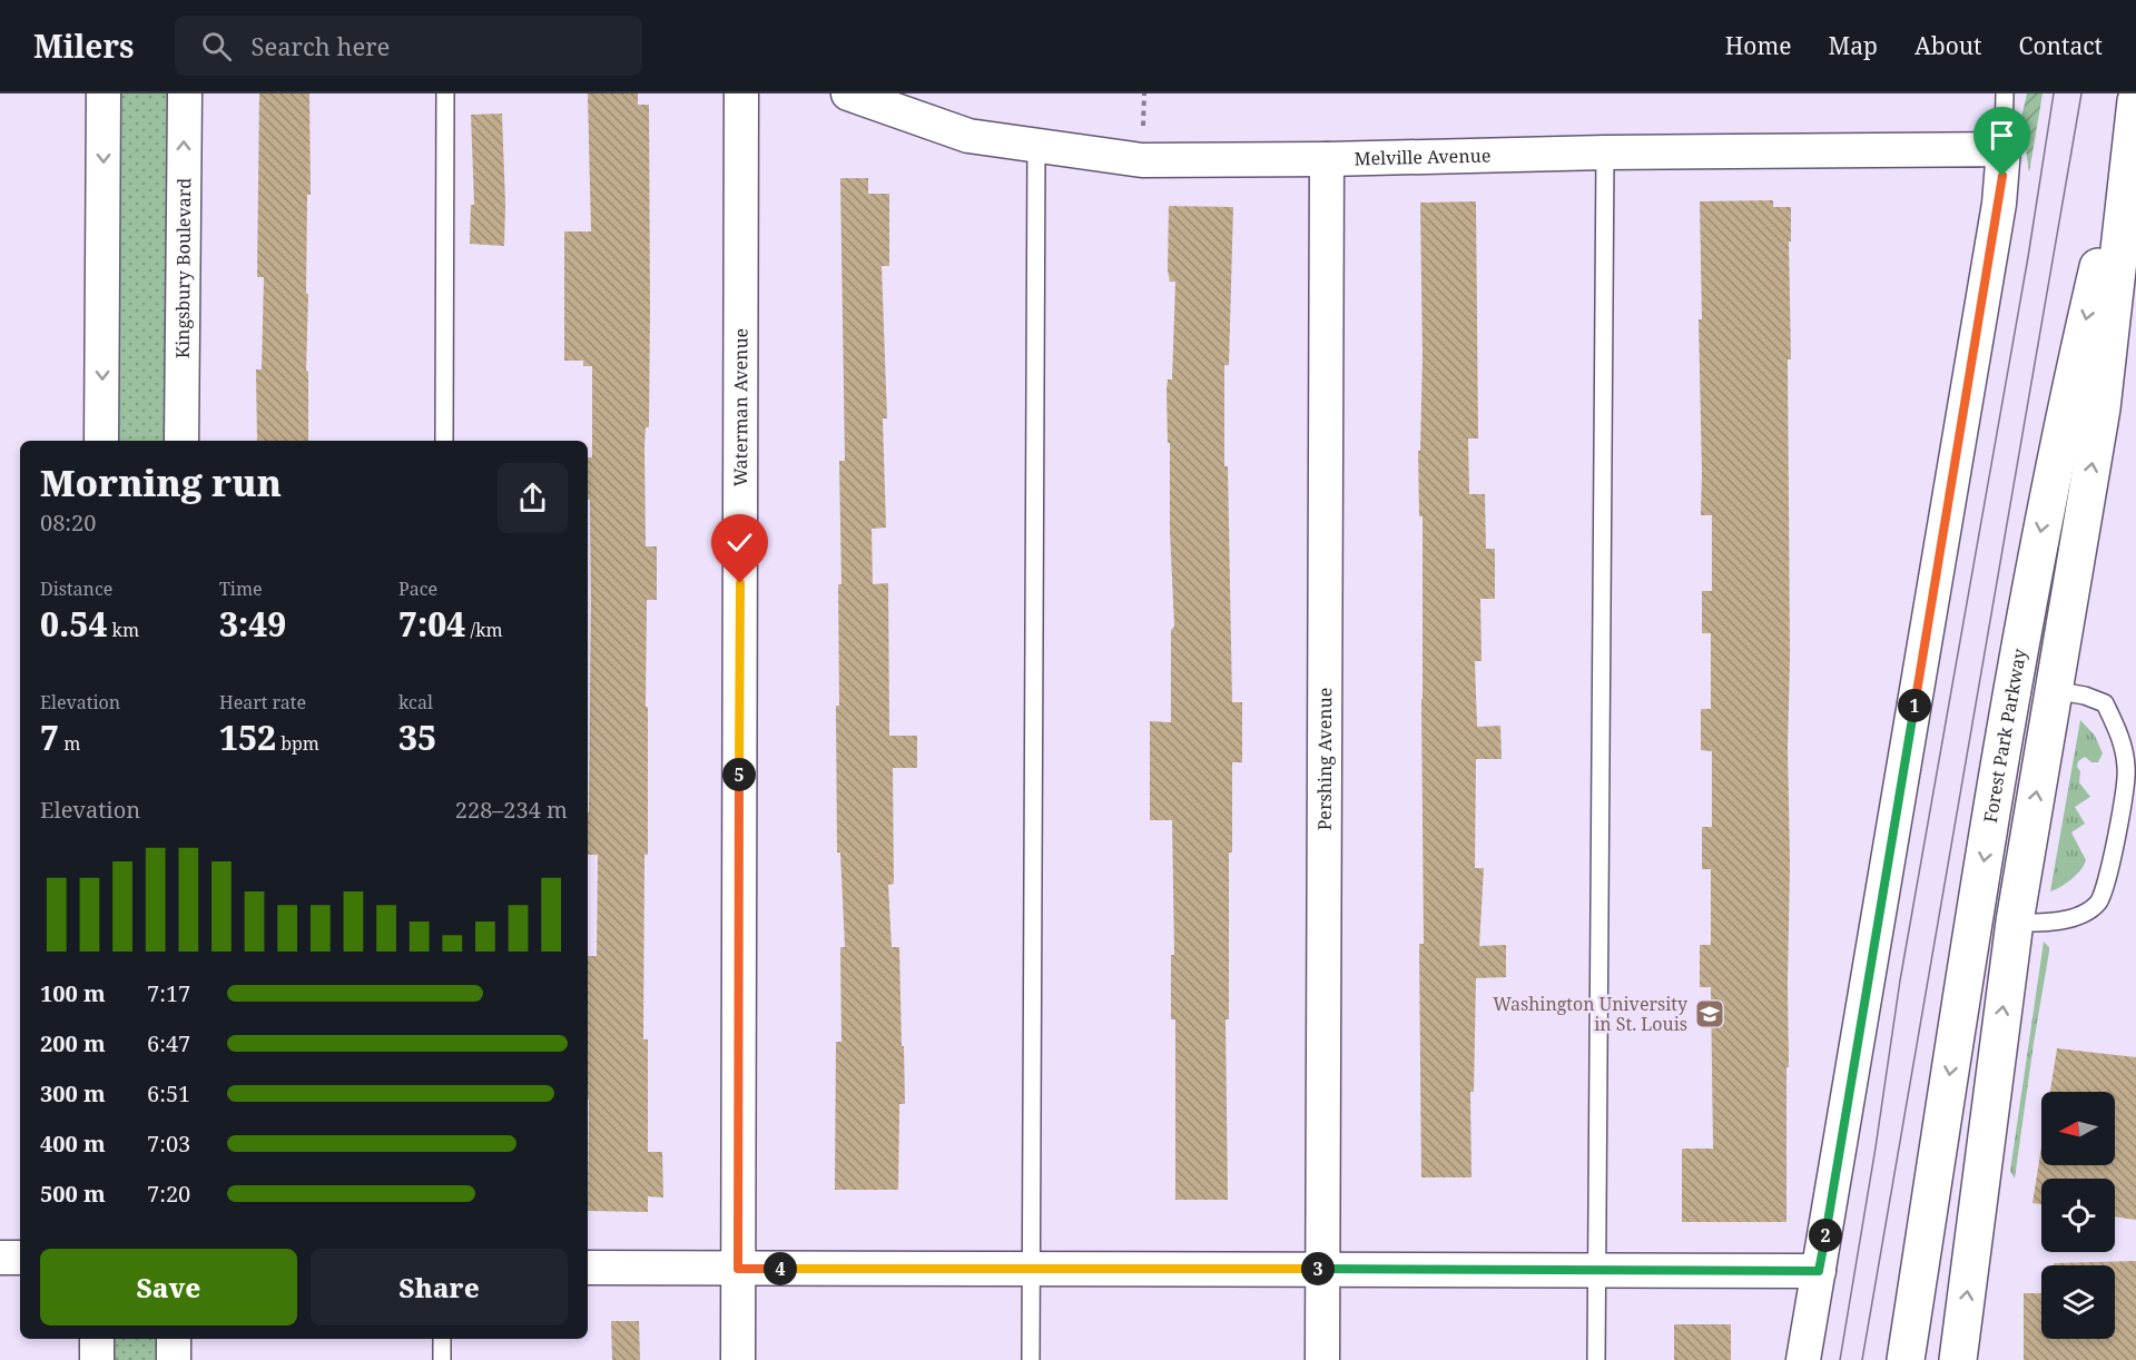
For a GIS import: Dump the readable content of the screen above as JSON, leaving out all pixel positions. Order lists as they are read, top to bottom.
{
  "streets": {
    "main road": ["Forest Park Parkway"],
    "street": [
      "Melville Avenue",
      "Kingsbury Boulevard",
      "Waterman Avenue",
      "Pershing Avenue"
    ]
  },
  "crossings": [
    ["Melville Avenue", "Pershing Avenue"]
  ],
  "places": {
    "school or university": ["Washington University in St. Louis"]
  },
  "north": "left",
  "page": {
    "header": "Milers",
    "search": "Search here",
    "nav": [
      "Home",
      "Map",
      "About",
      "Contact"
    ],
    "heading": ["Morning run", "08:20"],
    "stats": [
      ["Distance", "0.54 km"],
      ["Time", "3:49"],
      ["Pace", "7:04 /km"],
      ["Elevation", "7 m"],
      ["Heart rate", "152 bpm"],
      ["kcal", "35"]
    ],
    "pins": [
      "1",
      "5",
      "2",
      "3",
      "4"
    ],
    "chart": ["Elevation", "228–234 m"],
    "list": [
      {
        "name": "100 m",
        "note": "7:17"
      },
      {
        "name": "200 m",
        "note": "6:47"
      },
      {
        "name": "300 m",
        "note": "6:51"
      },
      {
        "name": "400 m",
        "note": "7:03"
      },
      {
        "name": "500 m",
        "note": "7:20"
      }
    ],
    "buttons": ["Save", "Share"]
  }
}
